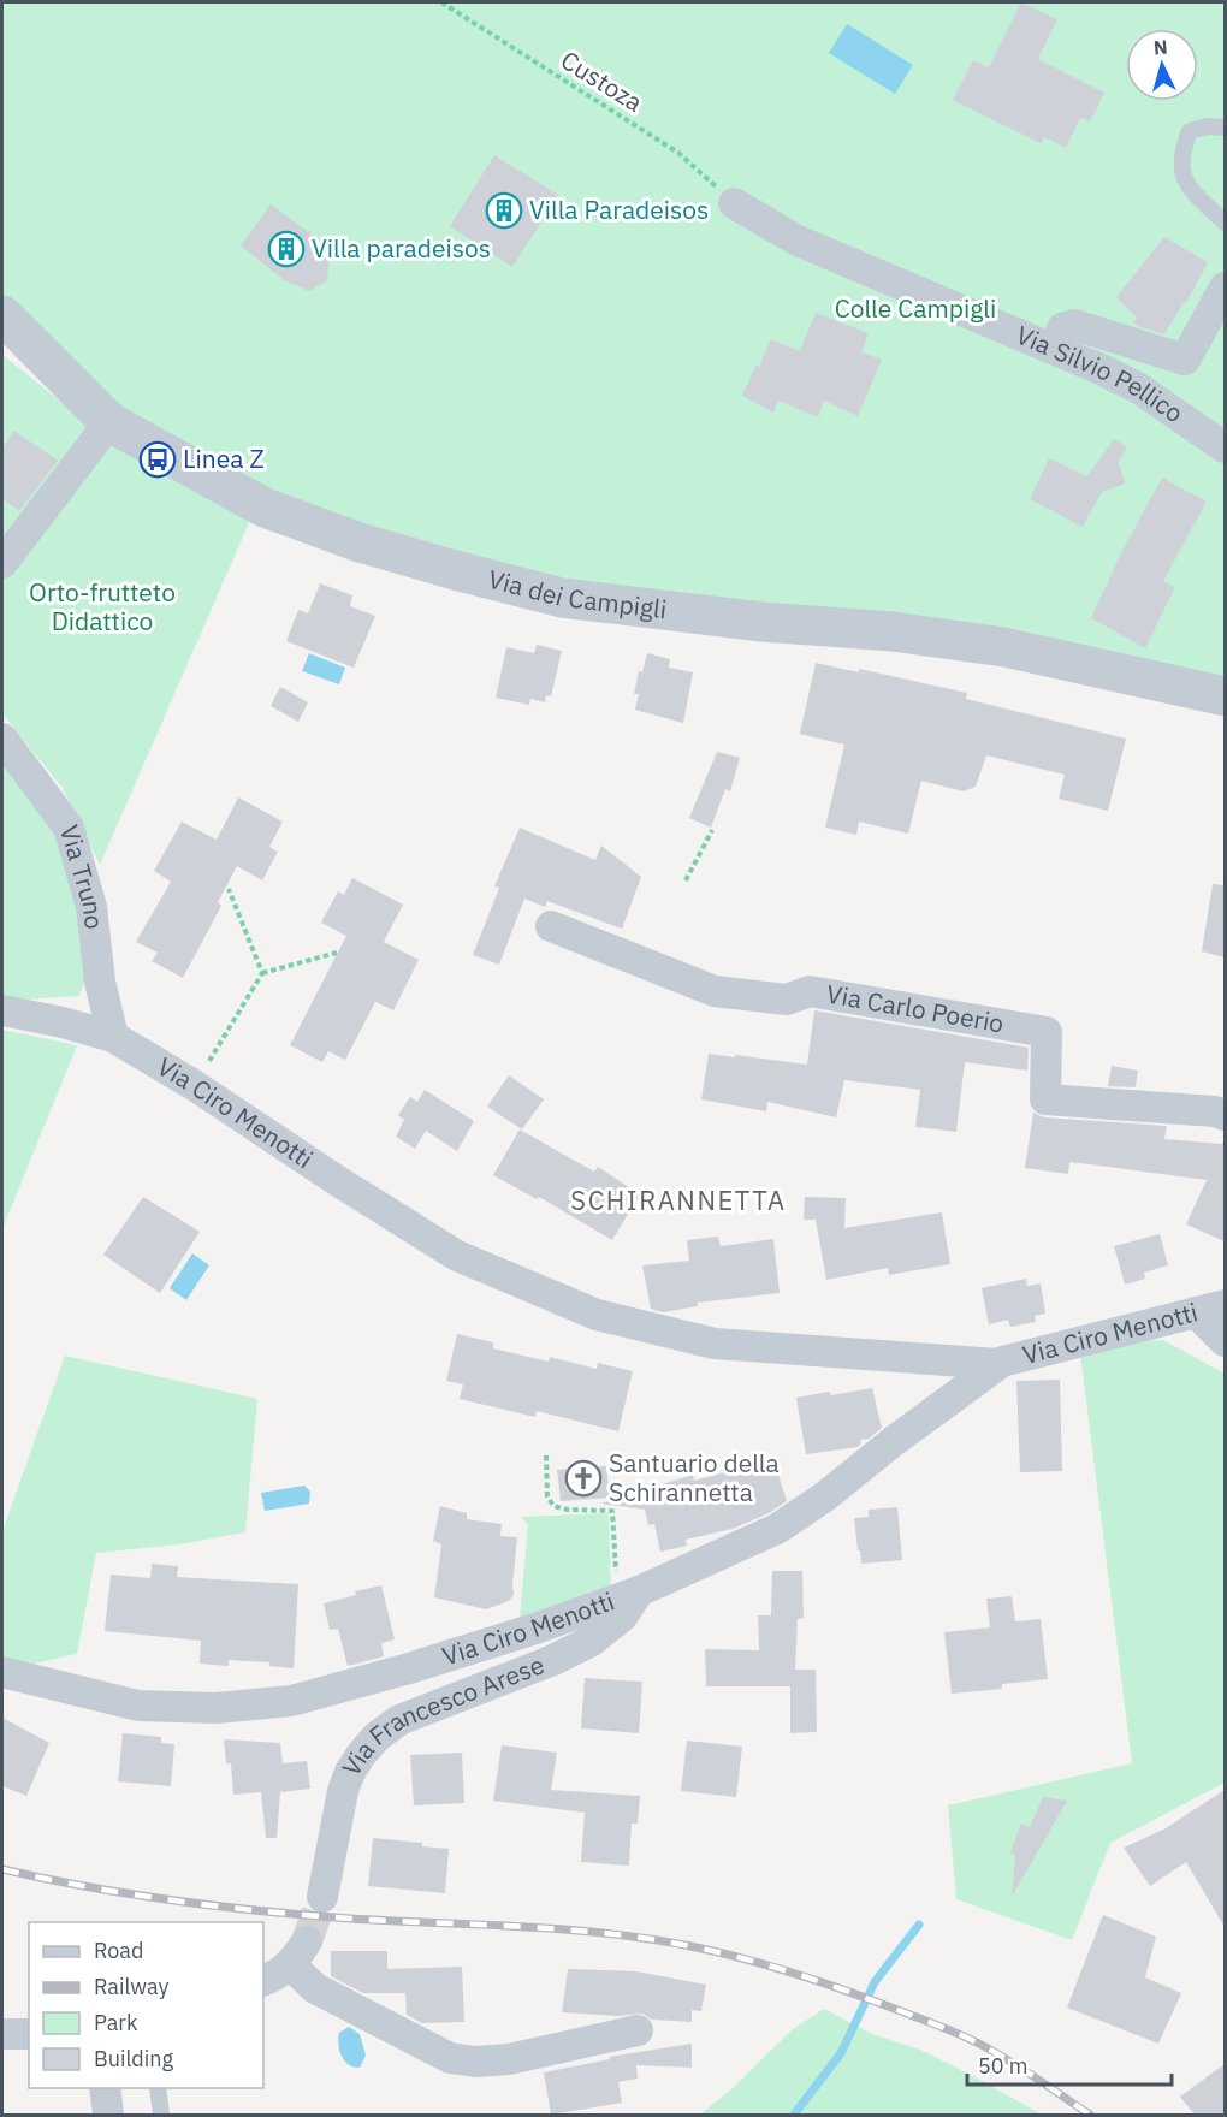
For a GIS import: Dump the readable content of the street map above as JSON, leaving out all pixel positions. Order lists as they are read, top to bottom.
{
  "streets": {
    "street": [
      "Via Silvio Pellico",
      "Via dei Campigli",
      "Via Truno",
      "Via Carlo Poerio",
      "Via Ciro Menotti",
      "Via Francesco Arese"
    ],
    "path": ["Custoza"]
  },
  "crossings": [
    ["Custoza", "Via Silvio Pellico"],
    ["Via Truno", "Via Ciro Menotti"],
    ["Via Ciro Menotti", "Via Francesco Arese"]
  ],
  "districts": ["SCHIRANNETTA"],
  "parks": ["Colle Campigli", "Orto-frutteto Didattico"],
  "places": {
    "building": ["Villa Paradeisos", "Villa paradeisos"],
    "bus stop": ["Linea Z"],
    "church": ["Santuario della Schirannetta"]
  },
  "legend": [
    "Road",
    "Railway",
    "Park",
    "Building"
  ],
  "scale_bar": "50 m",
  "north": "top"
}
